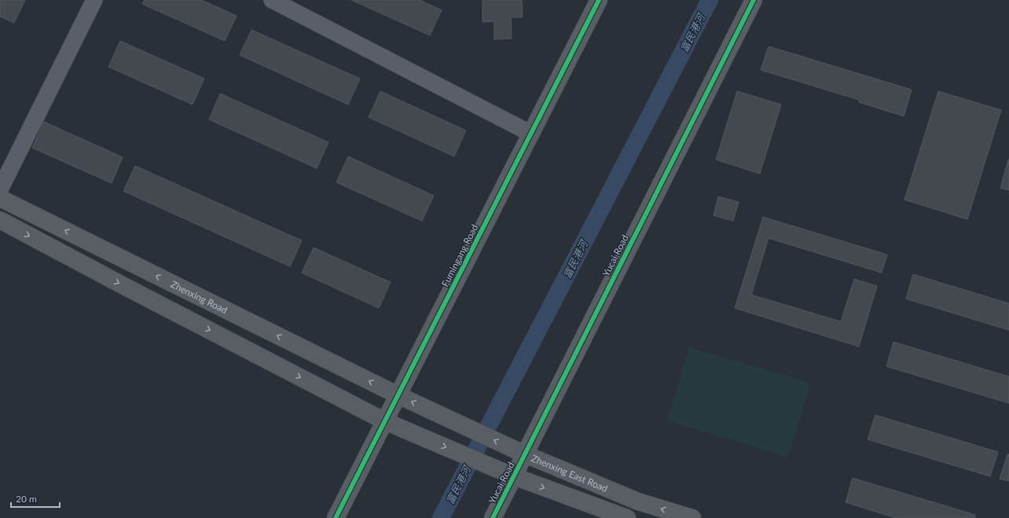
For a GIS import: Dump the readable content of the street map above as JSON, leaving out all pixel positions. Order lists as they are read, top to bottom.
{
  "streets": {
    "main road": [
      "Fumingang Road",
      "Yucai Road",
      "Zhenxing Road",
      "Zhenxing East Road"
    ]
  },
  "crossings": [
    ["Fumingang Road", "Zhenxing Road"],
    ["Fumingang Road", "Zhenxing East Road"],
    ["Yucai Road", "Zhenxing East Road"],
    ["Zhenxing Road", "Zhenxing East Road"]
  ],
  "water": ["富民港河"],
  "scale_bar": "20 m"
}
